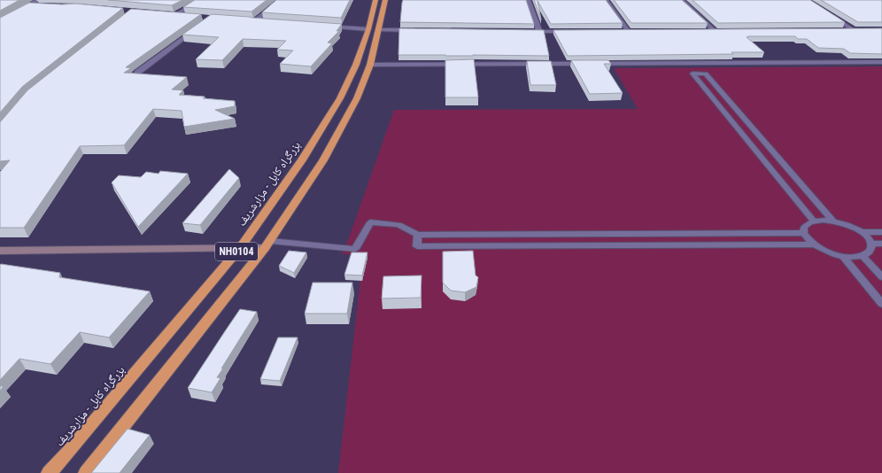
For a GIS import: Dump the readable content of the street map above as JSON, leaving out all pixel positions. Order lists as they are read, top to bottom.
{
  "streets": {
    "highway": ["بزرگراه کابل - مزارشریف", "NH0104"]
  }
}
